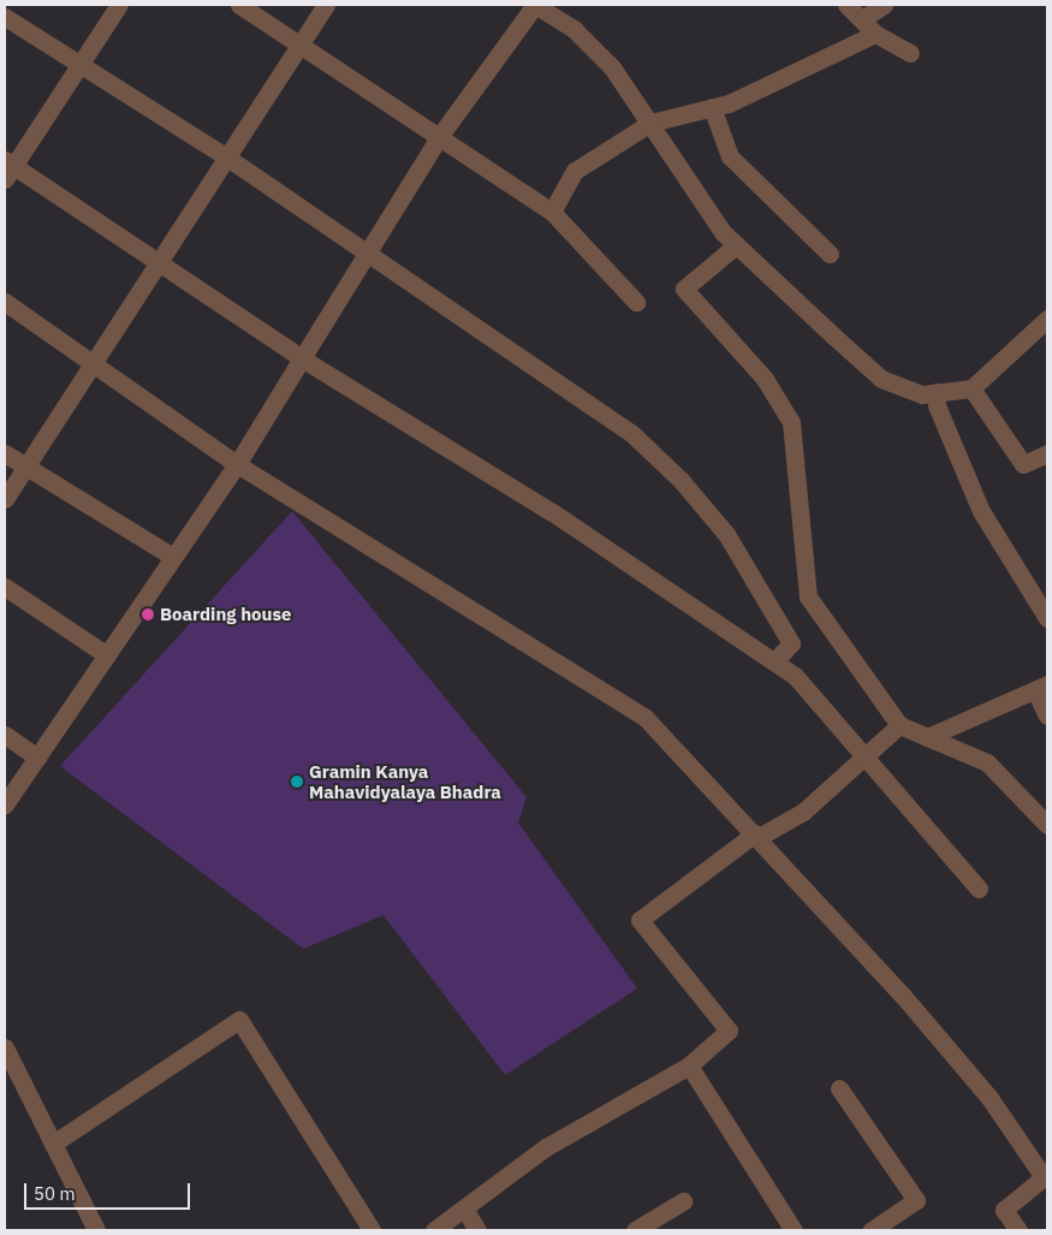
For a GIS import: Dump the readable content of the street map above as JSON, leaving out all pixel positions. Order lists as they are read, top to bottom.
{
  "places": ["Boarding house", "Gramin Kanya Mahavidyalaya Bhadra"],
  "scale_bar": "50 m"
}
